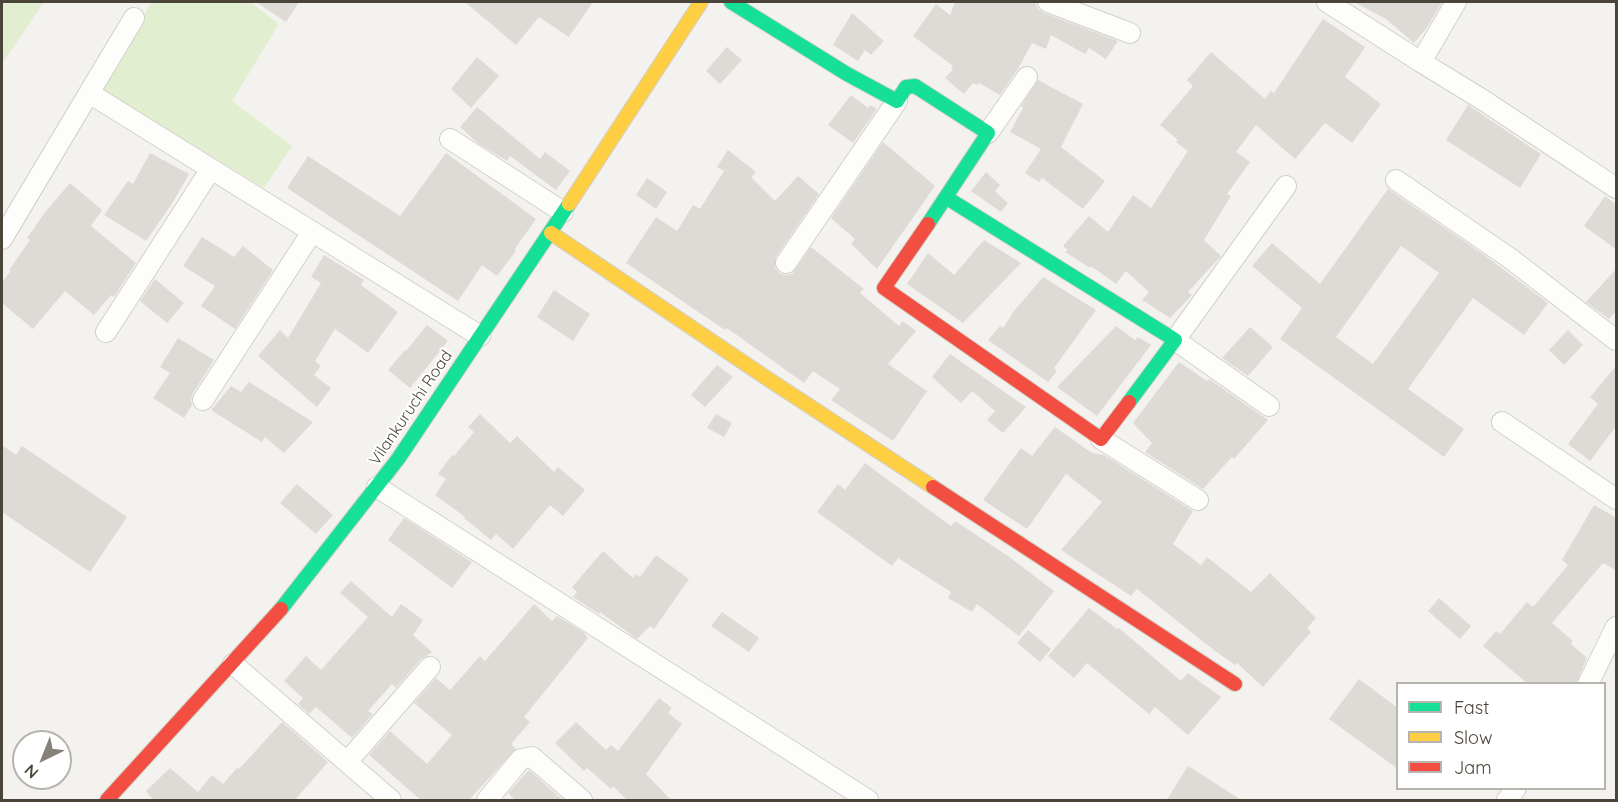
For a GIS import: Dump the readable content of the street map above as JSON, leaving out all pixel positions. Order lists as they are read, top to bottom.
{
  "streets": {
    "street": ["Vilankuruchi Road"]
  },
  "legend": ["Fast", "Slow", "Jam"],
  "north": "bottom left"
}
